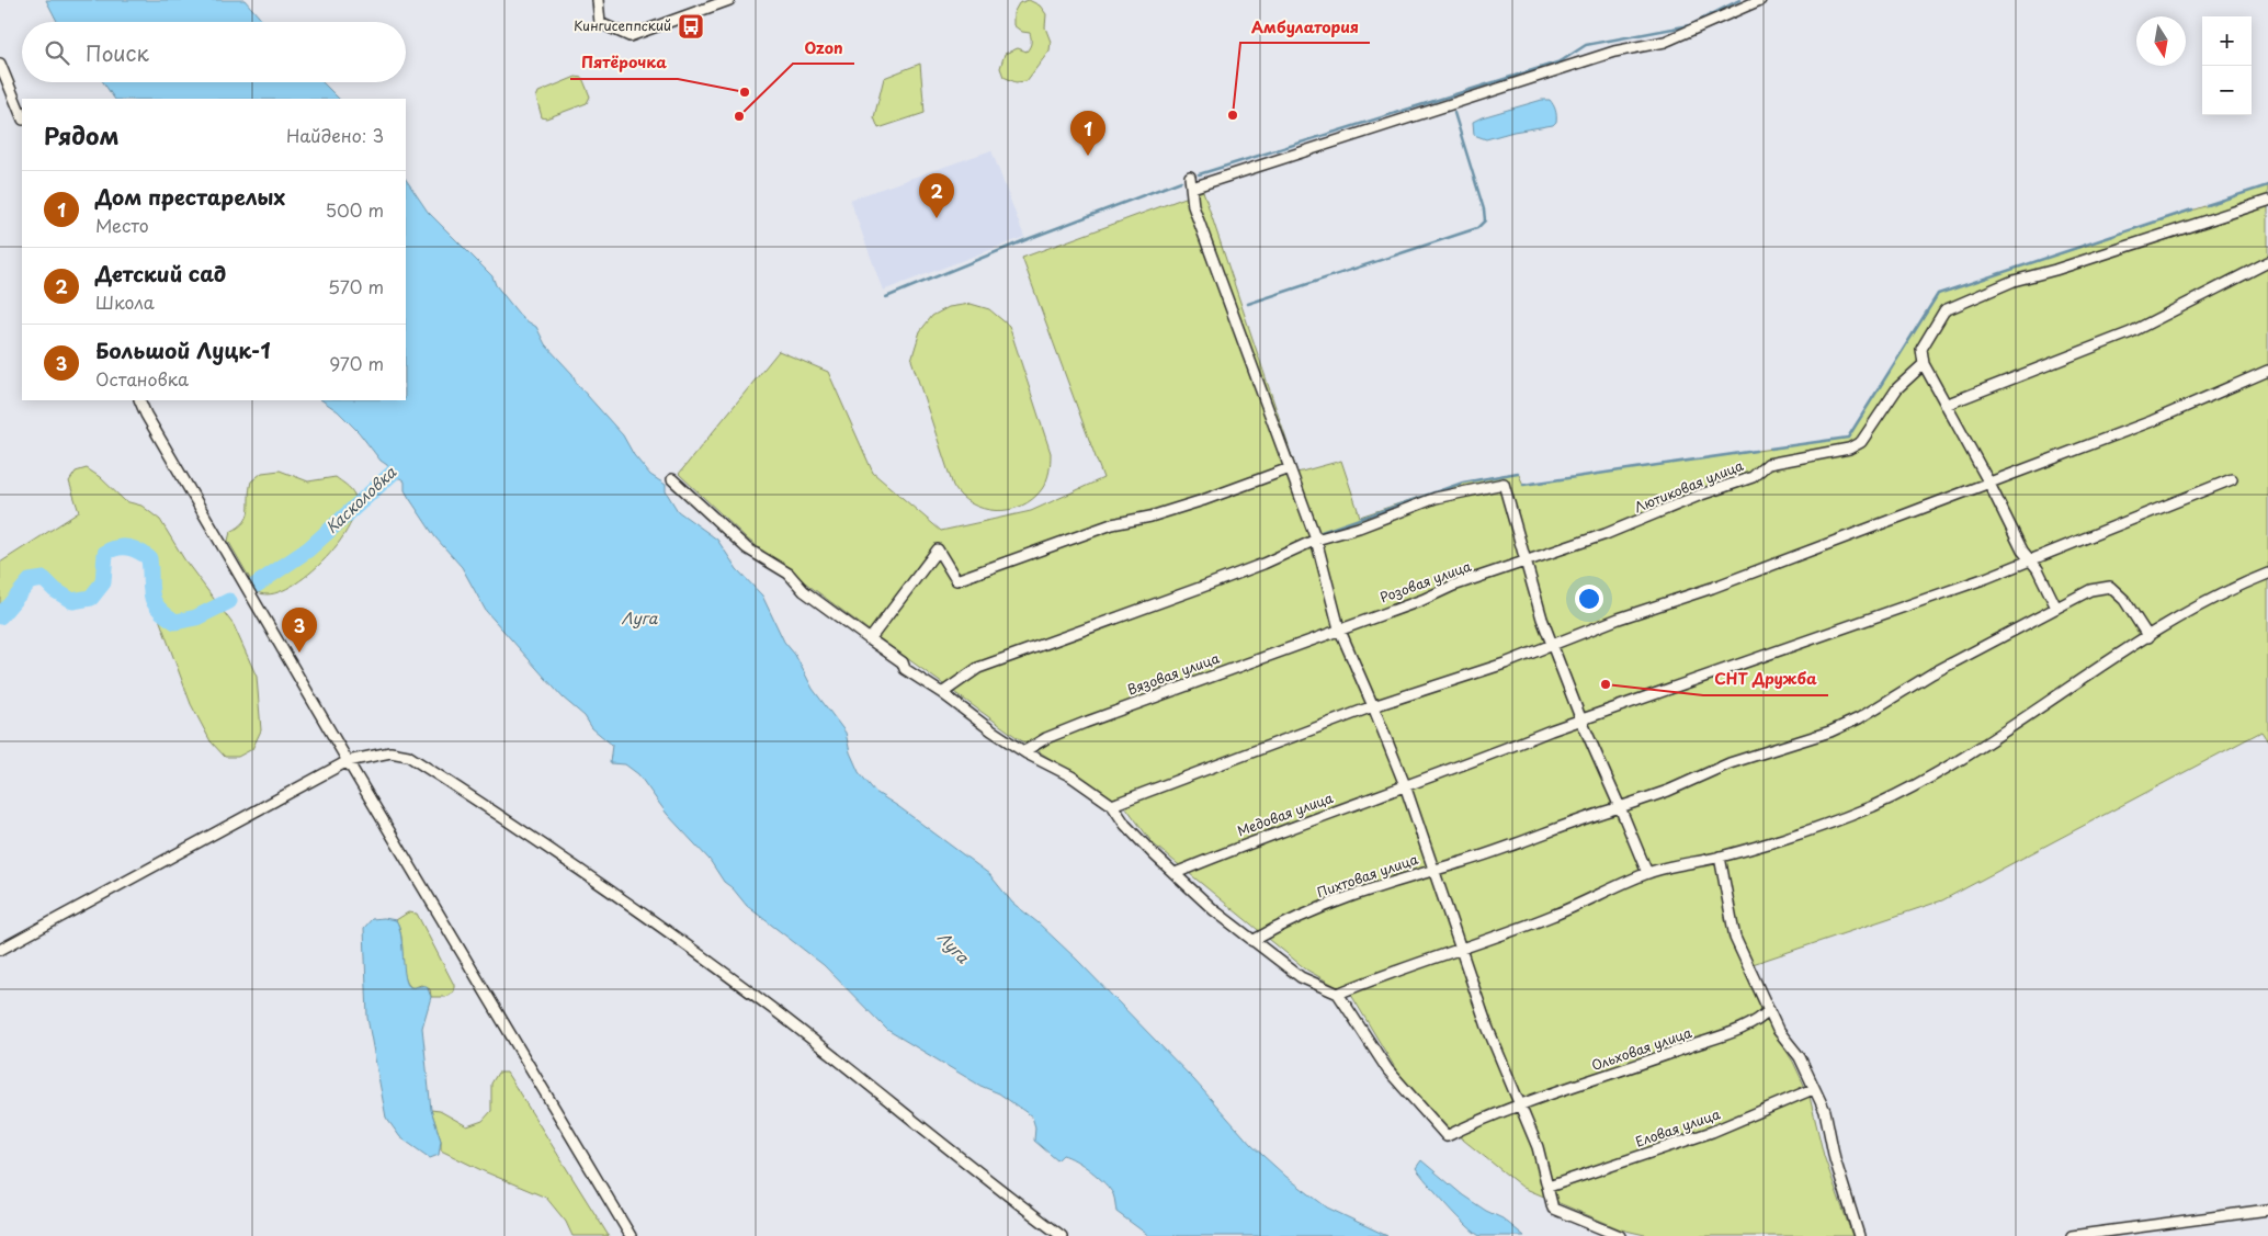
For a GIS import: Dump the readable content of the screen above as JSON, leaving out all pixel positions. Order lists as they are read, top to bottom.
{
  "streets": {
    "street": [
      "Лютиковая улица",
      "Розовая улица",
      "Вязовая улица",
      "Медовая улица",
      "Пихтовая улица",
      "Ольховая улица",
      "Еловая улица"
    ]
  },
  "crossings": [
    ["Лютиковая улица", "Розовая улица"],
    ["Розовая улица", "Вязовая улица"]
  ],
  "water": ["Касколовка", "Луга"],
  "places": {
    "bus stop": ["Кингисеппский"],
    "other": [
      "Пятёрочка",
      "Амбулатория",
      "Ozon",
      "СНТ Дружба"
    ]
  },
  "north": "bottom",
  "page": {
    "map_buttons": ["+", "−"],
    "search": "Поиск",
    "heading": ["Рядом", "Найдено: 3"],
    "pins": ["1", "2", "3"],
    "list": [
      {
        "mark": "1",
        "name": "Дом престарелых",
        "note": "Место",
        "value": "500 m"
      },
      {
        "mark": "2",
        "name": "Детский сад",
        "note": "Школа",
        "value": "570 m"
      },
      {
        "mark": "3",
        "name": "Большой Луцк-1",
        "note": "Остановка",
        "value": "970 m"
      }
    ]
  }
}
